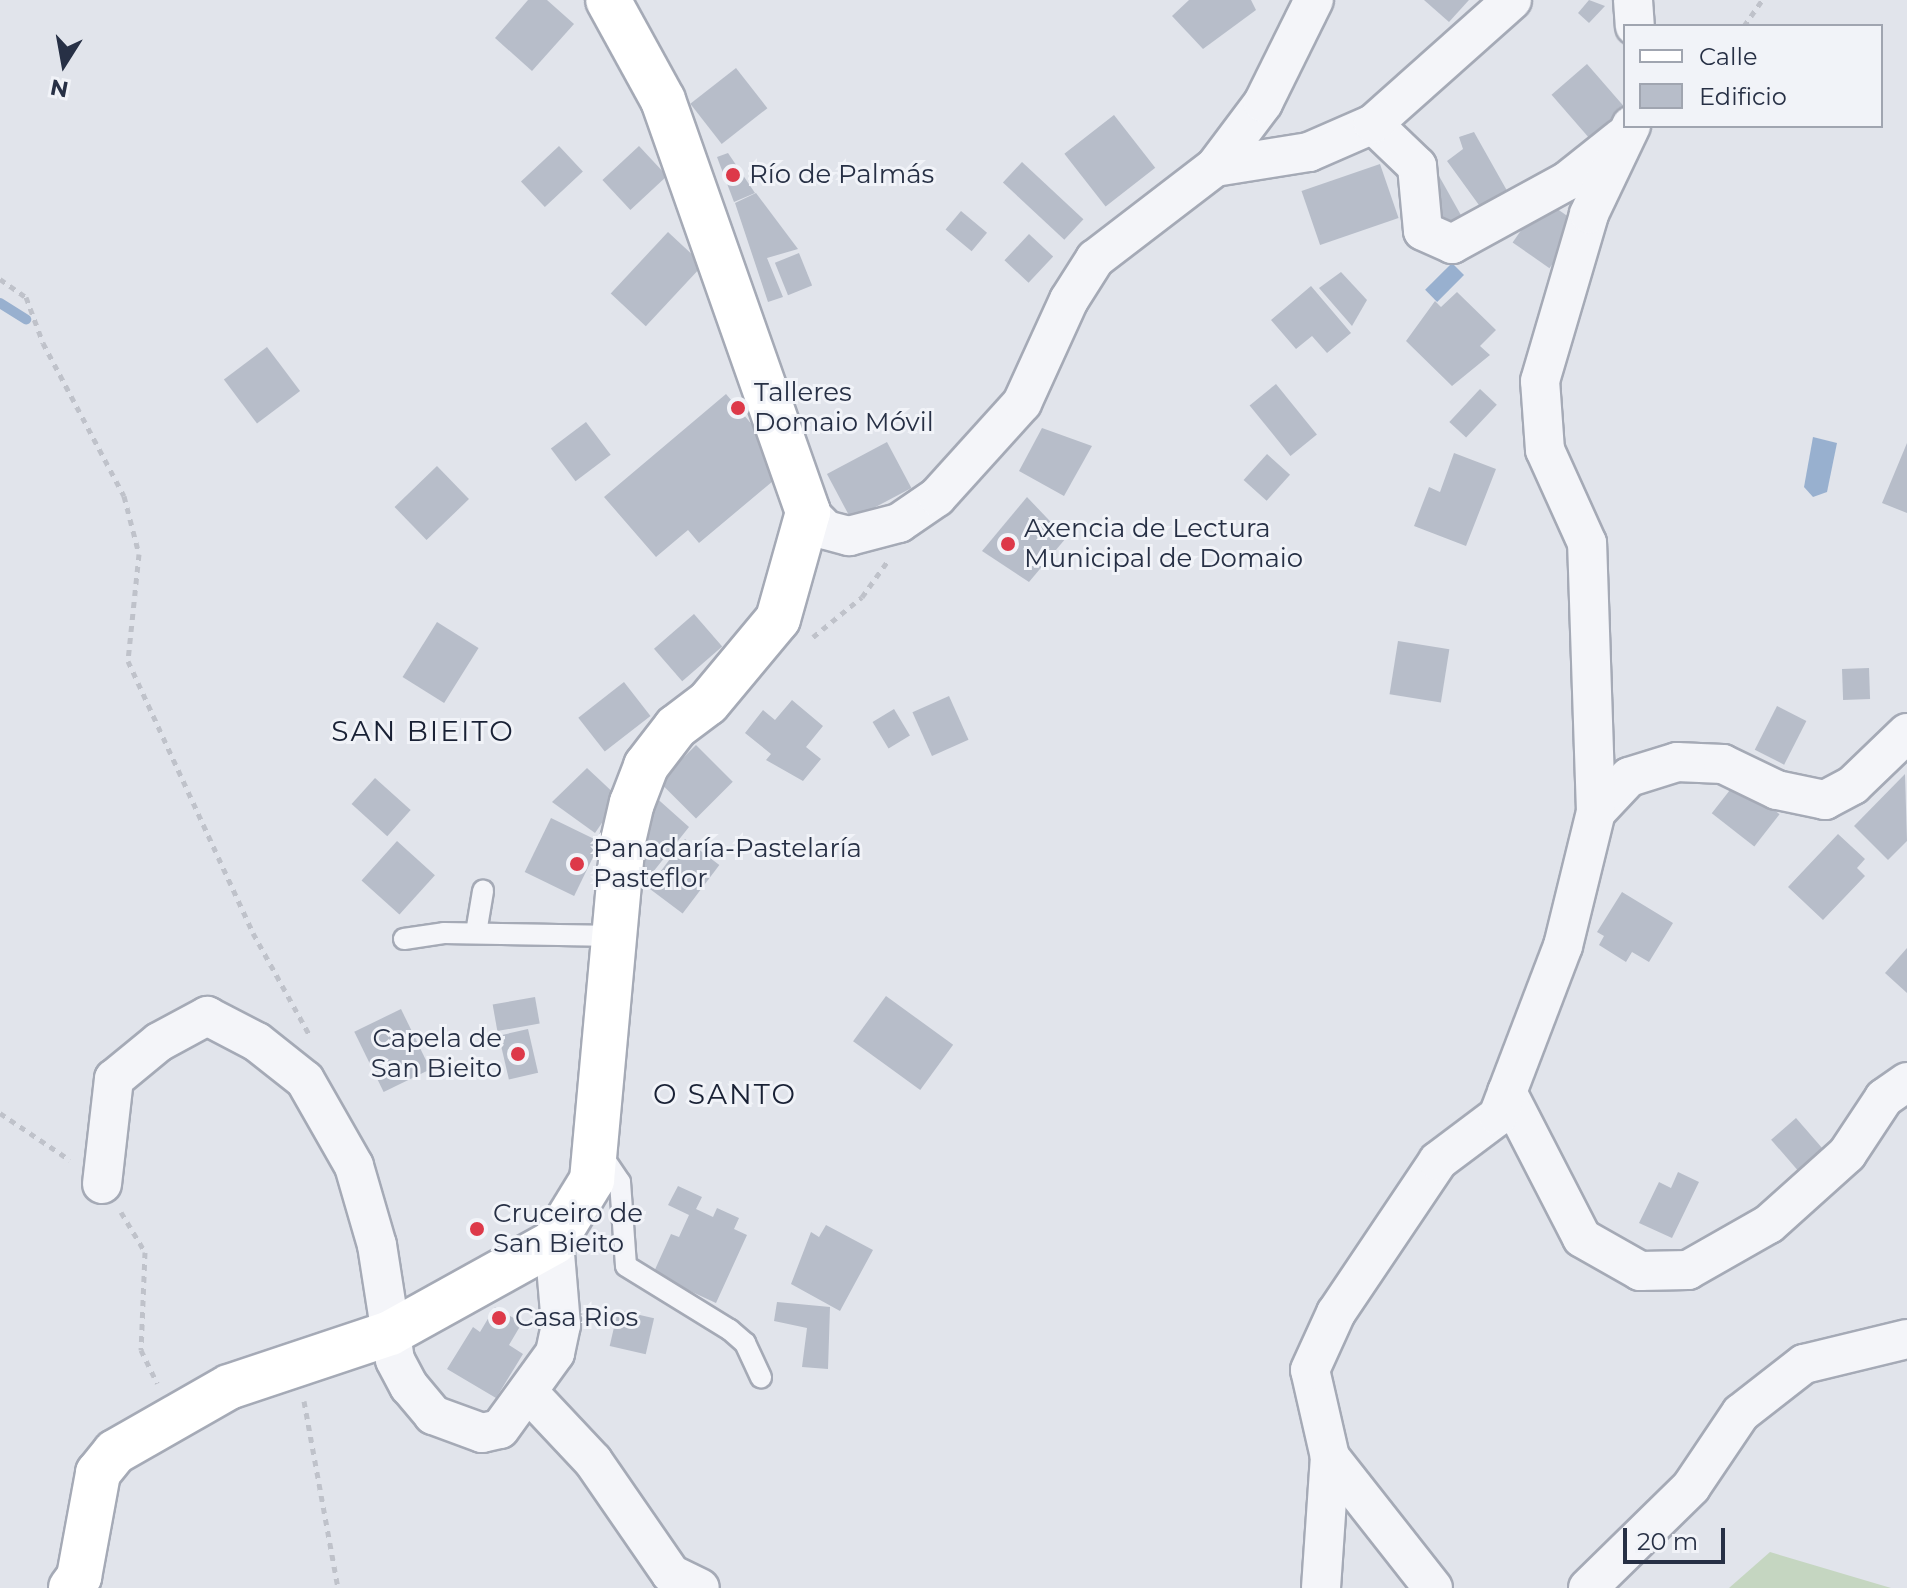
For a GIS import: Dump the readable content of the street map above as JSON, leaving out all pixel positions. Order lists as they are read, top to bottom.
{
  "districts": ["SAN BIEITO", "O SANTO"],
  "places": [
    "Río de Palmás",
    "Talleres Domaio Móvil",
    "Axencia de Lectura Municipal de Domaio",
    "Panadaría-Pastelaría Pasteflor",
    "Capela de San Bieito",
    "Cruceiro de San Bieito",
    "Casa Rios"
  ],
  "legend": ["Calle", "Edificio"],
  "scale_bar": "20 m",
  "north": "bottom"
}
